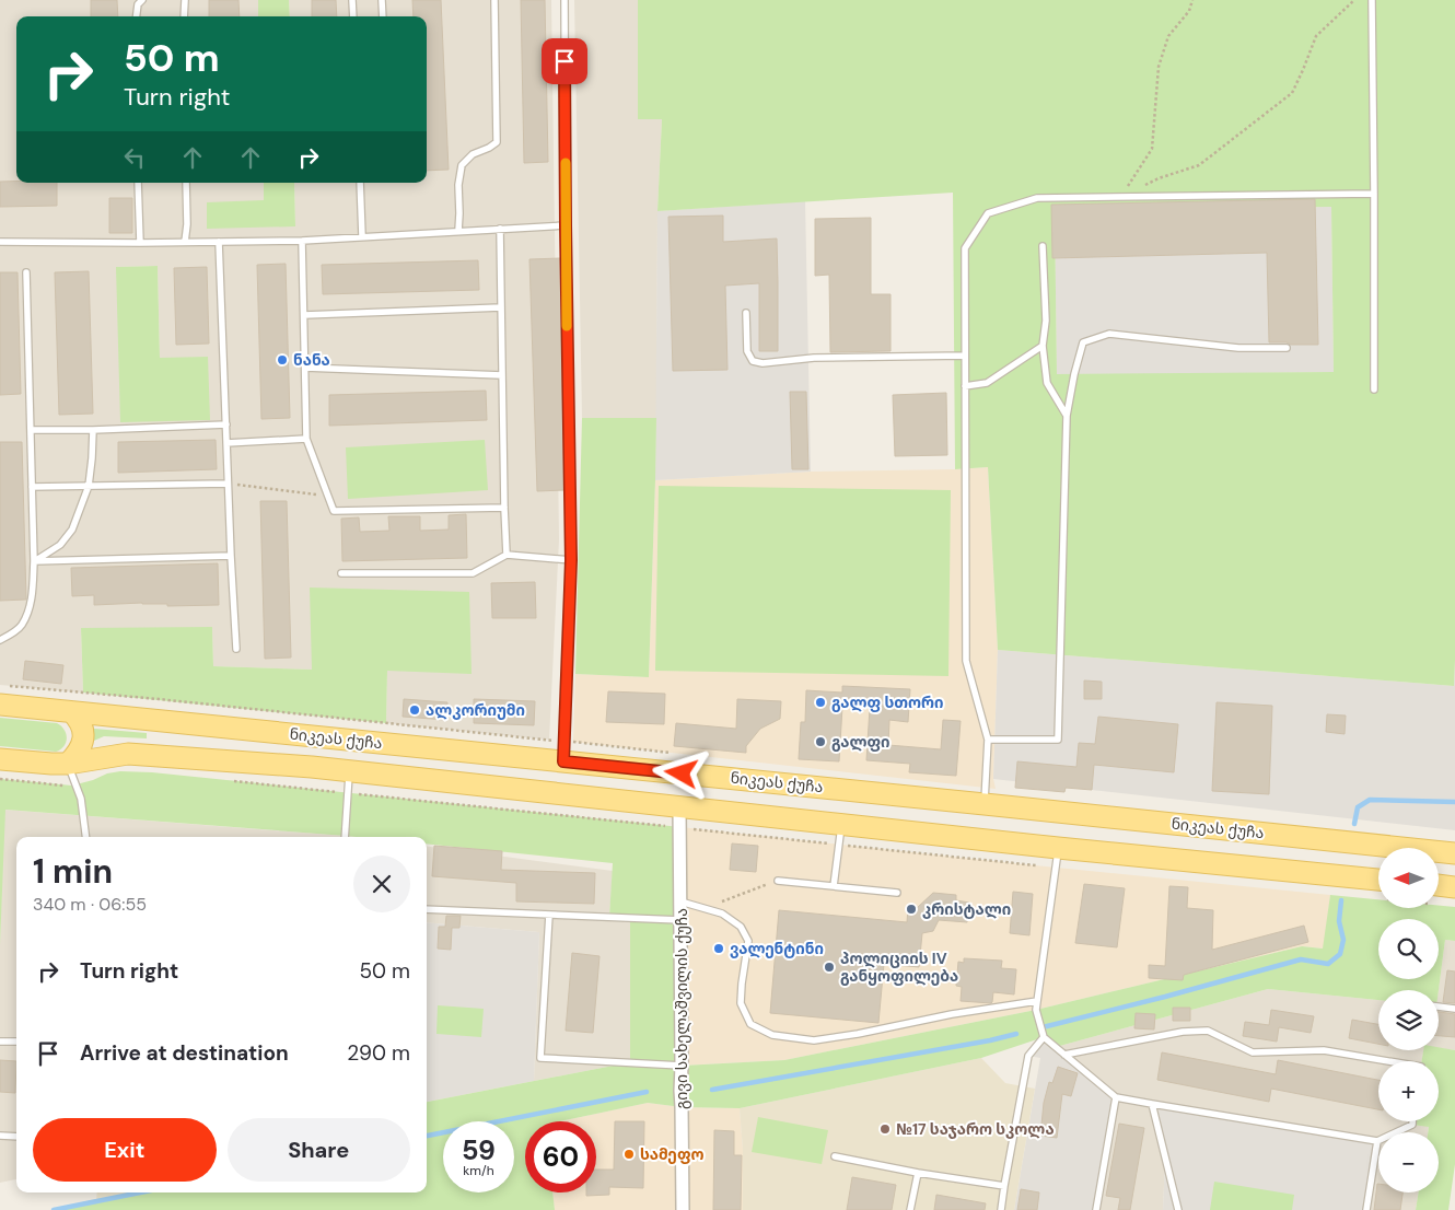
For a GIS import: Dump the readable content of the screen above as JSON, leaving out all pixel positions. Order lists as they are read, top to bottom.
{
  "streets": {
    "main road": ["ნიკეას ქუჩა"],
    "street": ["გივი სახელაშვილის ქუჩა"]
  },
  "crossings": [
    ["ნიკეას ქუჩა", "გივი სახელაშვილის ქუჩა"]
  ],
  "places": [
    "ნანა",
    "გალფ სთორი",
    "ალკორიუმი",
    "გალფი",
    "კრისტალი",
    "ვალენტინი",
    "პოლიციის IV განყოფილება",
    "№17 საჯარო სკოლა",
    "სამეფო"
  ],
  "north": "left",
  "page": {
    "turn": ["50 m", "Turn right"],
    "heading": ["1 min", "340 m · 06:55"],
    "map_buttons": ["+", "−"],
    "list": [
      {
        "name": "Turn right",
        "value": "50 m"
      },
      {
        "name": "Arrive at destination",
        "value": "290 m"
      }
    ],
    "buttons": ["Exit", "Share"],
    "speed": "59 km/h",
    "limit": "60"
  }
}
